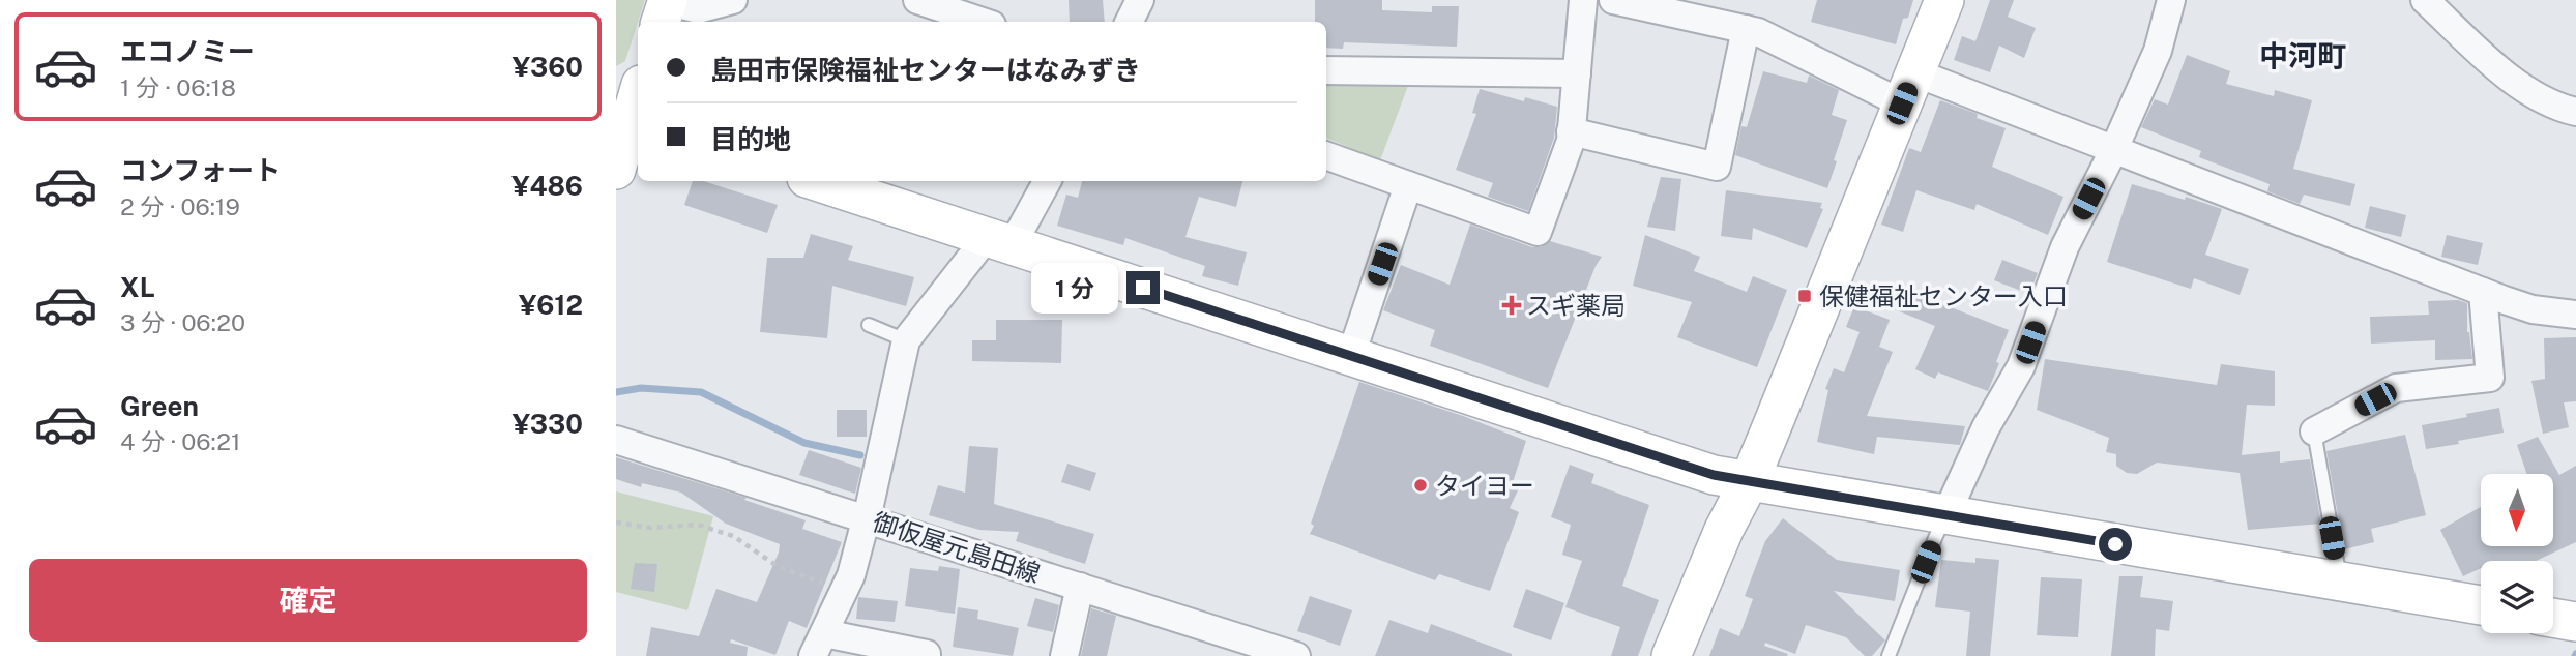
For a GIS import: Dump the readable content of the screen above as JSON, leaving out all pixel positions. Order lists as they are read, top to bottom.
{
  "streets": {
    "street": ["御仮屋元島田線"]
  },
  "districts": ["中河町"],
  "places": {
    "transit": ["保健福祉センター入口"],
    "health": ["スギ薬局"],
    "other": ["タイヨー"]
  },
  "north": "bottom",
  "page": {
    "list": [
      {
        "name": "エコノミー",
        "note": "1 分 · 06:18",
        "value": "¥360"
      },
      {
        "name": "コンフォート",
        "note": "2 分 · 06:19",
        "value": "¥486"
      },
      {
        "name": "XL",
        "note": "3 分 · 06:20",
        "value": "¥612"
      },
      {
        "name": "Green",
        "note": "4 分 · 06:21",
        "value": "¥330"
      }
    ],
    "banner": ["島田市保険福祉センターはなみずき", "目的地"],
    "bubble": "1 分",
    "buttons": "確定"
  }
}
